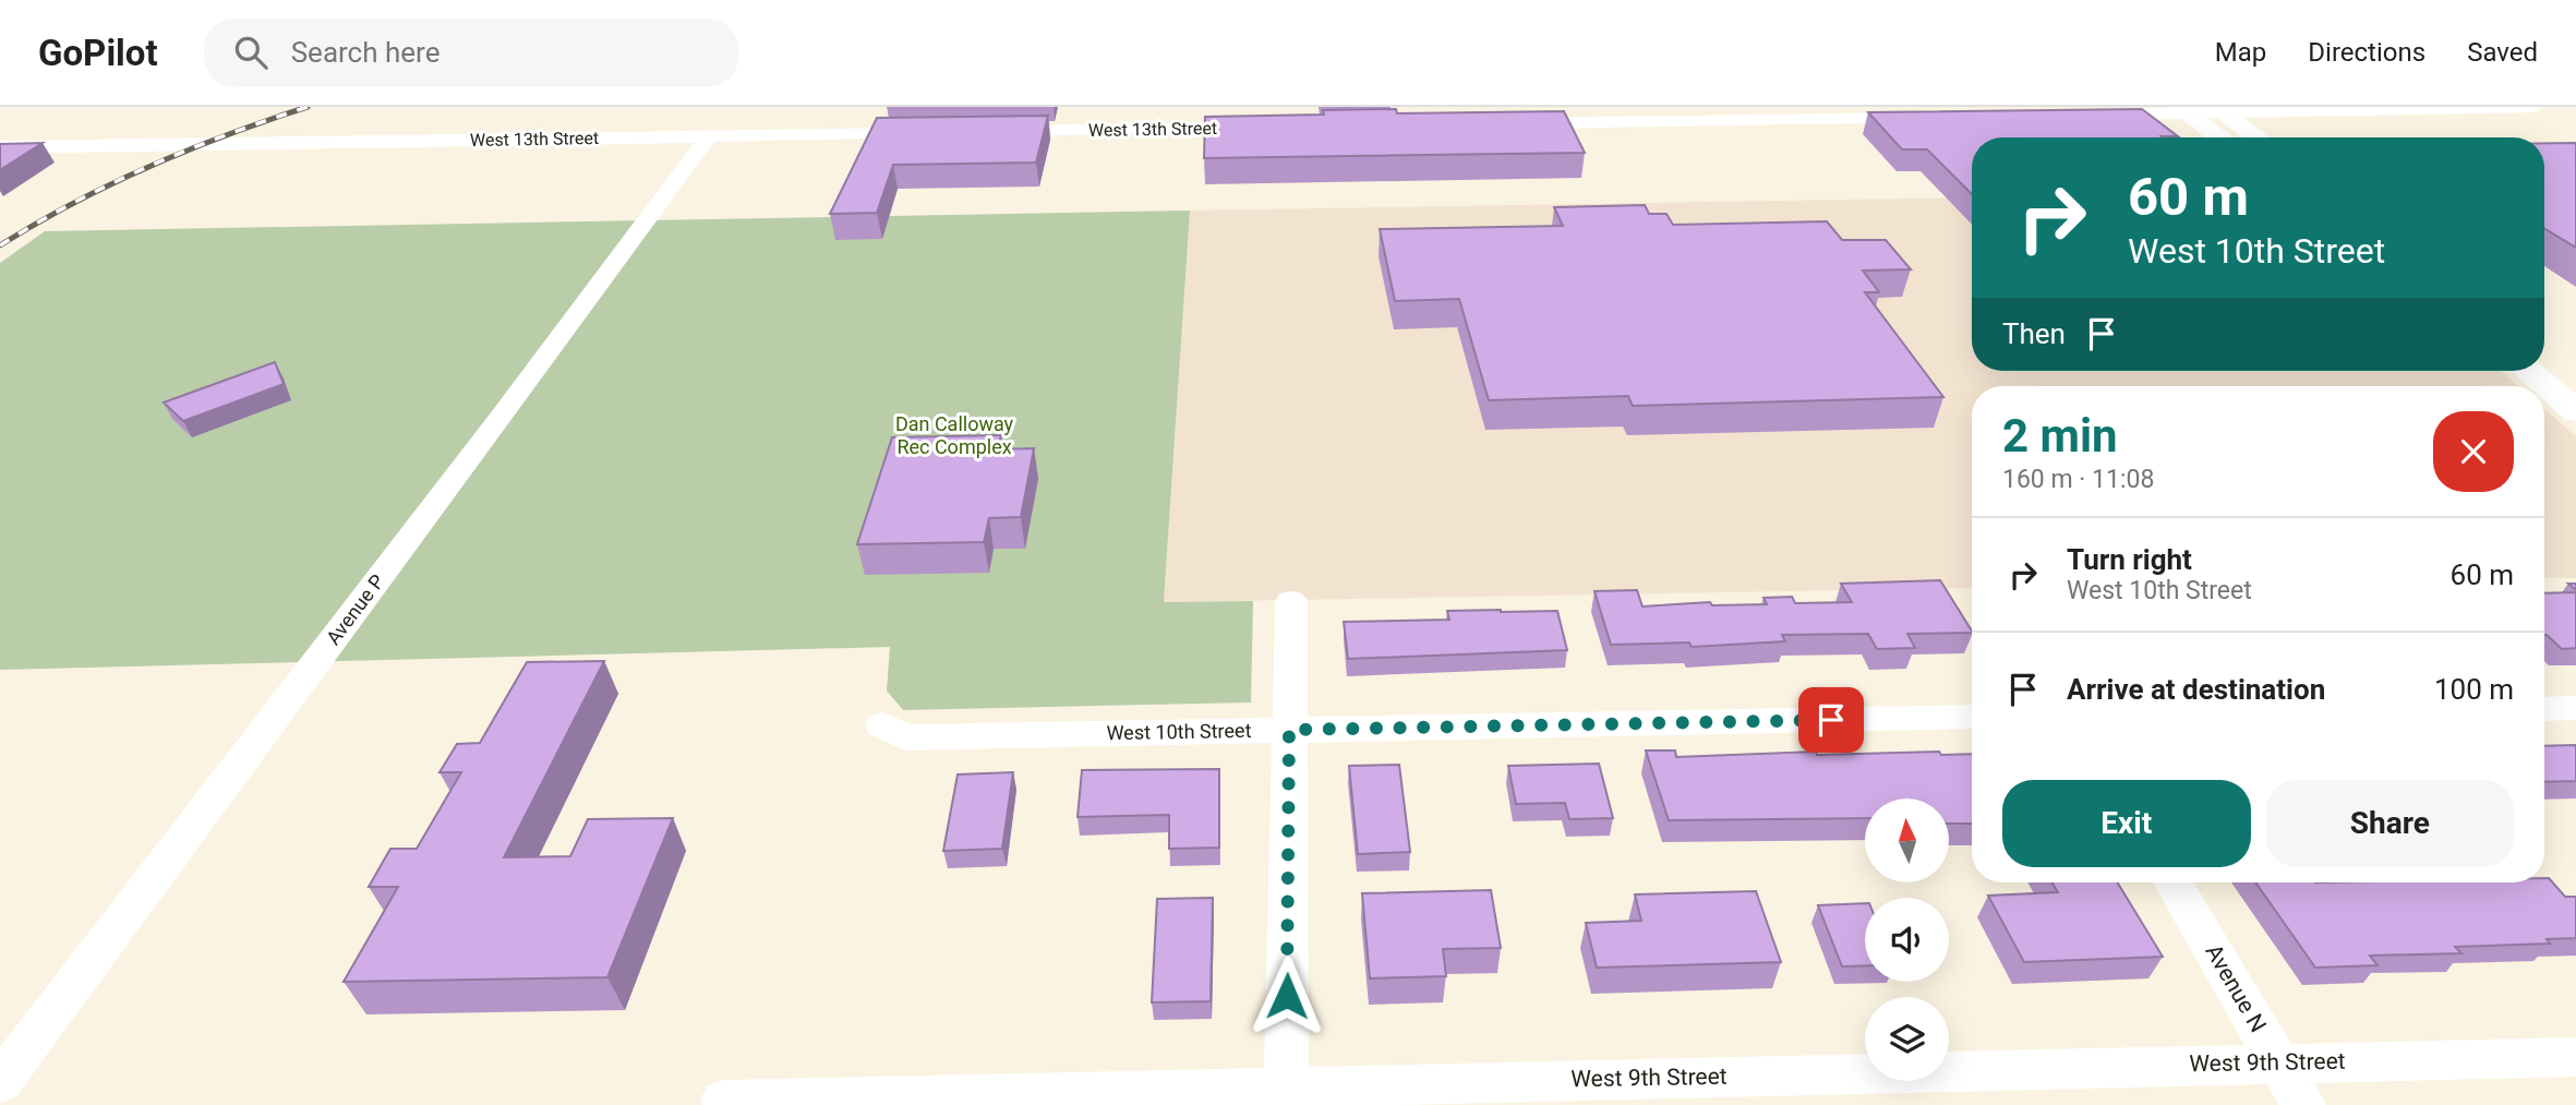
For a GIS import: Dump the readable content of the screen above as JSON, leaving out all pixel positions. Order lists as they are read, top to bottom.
{
  "streets": {
    "street": [
      "West 13th Street",
      "Avenue P",
      "West 10th Street",
      "Avenue N",
      "West 9th Street"
    ]
  },
  "crossings": [
    ["West 13th Street", "Avenue P"],
    ["Avenue N", "West 9th Street"]
  ],
  "parks": ["Dan Calloway Rec Complex"],
  "north": "top",
  "page": {
    "header": "GoPilot",
    "search": "Search here",
    "nav": ["Map", "Directions", "Saved"],
    "turn": ["60 m", "West 10th Street"],
    "then": "Then",
    "heading": ["2 min", "160 m · 11:08"],
    "list": [
      {
        "name": "Turn right",
        "note": "West 10th Street",
        "value": "60 m"
      },
      {
        "name": "Arrive at destination",
        "value": "100 m"
      }
    ],
    "buttons": ["Exit", "Share"]
  }
}
